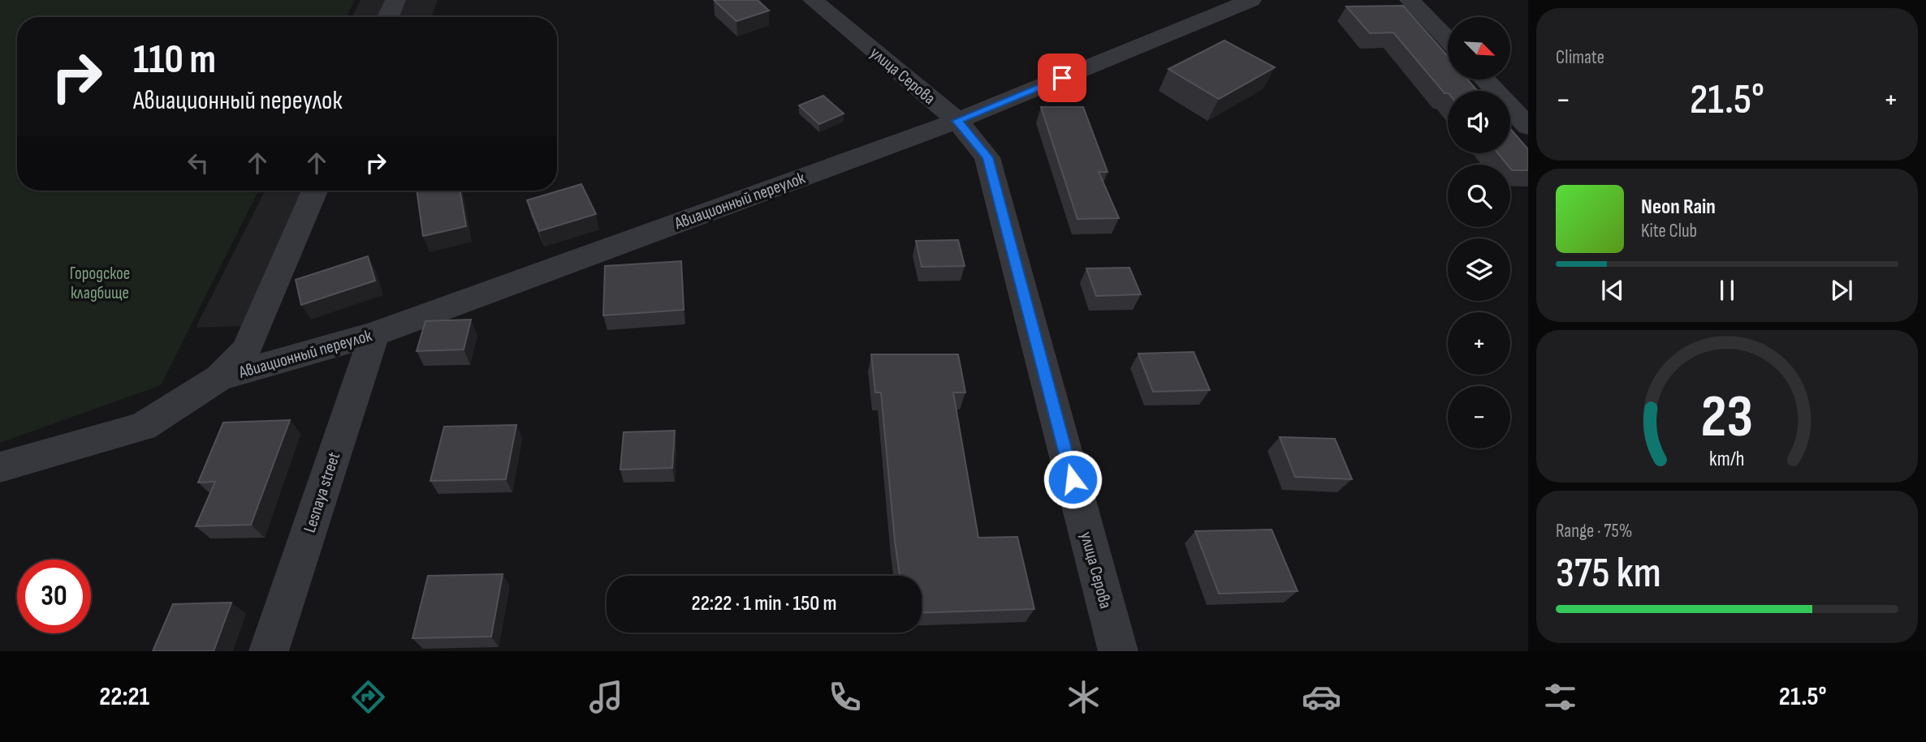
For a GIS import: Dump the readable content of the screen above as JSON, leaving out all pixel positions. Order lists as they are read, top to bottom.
{
  "streets": {
    "street": ["улица Серова", "Авиационный переулок", "Lesnaya street"]
  },
  "crossings": [
    ["улица Серова", "Авиационный переулок"],
    ["Авиационный переулок", "Lesnaya street"]
  ],
  "parks": ["Городское кладбище"],
  "north": "bottom right",
  "page": {
    "tile": [
      "Climate",
      ["Range · 75%", "375 km"]
    ],
    "map_buttons": ["+", "−"],
    "turn": ["110 m", "Авиационный переулок"],
    "heat": ["−", "21.5°", "+"],
    "song": ["Neon Rain", "Kite Club"],
    "limit": "30",
    "trip": "22:22 · 1 min · 150 m",
    "tabs": ["22:21", "21.5°"],
    "gauge": ["23", "km/h"]
  }
}
